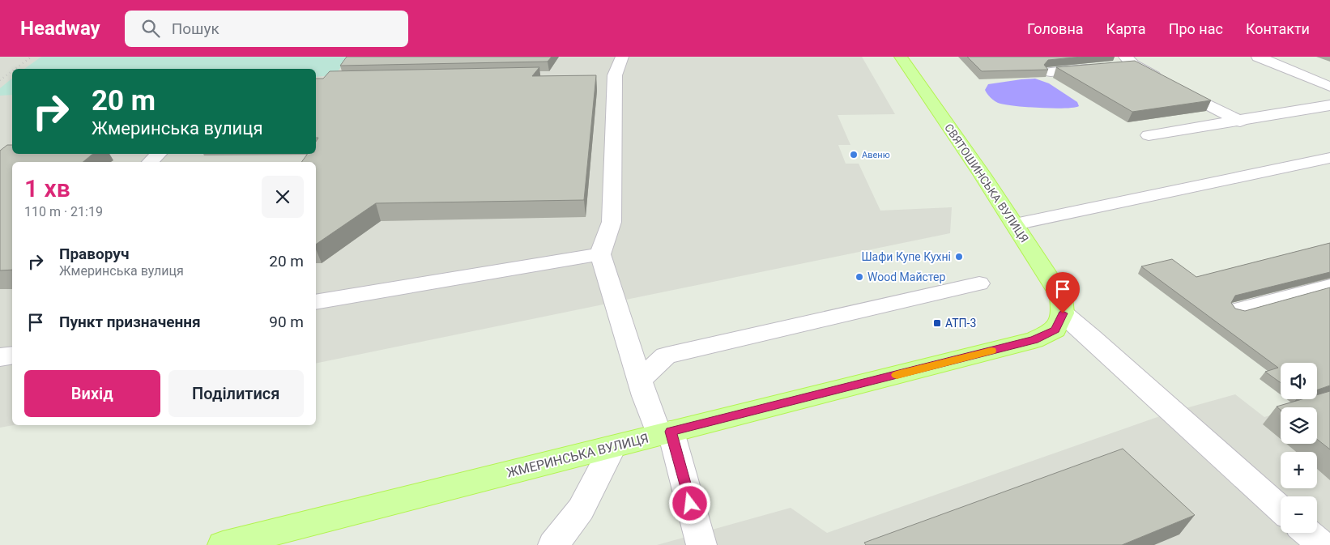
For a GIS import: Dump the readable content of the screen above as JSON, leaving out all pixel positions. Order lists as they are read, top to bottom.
{
  "streets": {
    "main road": ["СВЯТОШИНСЬКА ВУЛИЦЯ", "ЖМЕРИНСЬКА ВУЛИЦЯ"]
  },
  "crossings": [
    ["СВЯТОШИНСЬКА ВУЛИЦЯ", "ЖМЕРИНСЬКА ВУЛИЦЯ"]
  ],
  "places": {
    "other": ["Авеню", "Шафи Купе Кухні", "Wood Майстер"],
    "transit": ["АТП-3"]
  },
  "page": {
    "header": "Headway",
    "search": "Пошук",
    "nav": [
      "Головна",
      "Карта",
      "Про нас",
      "Контакти"
    ],
    "turn": ["20 m", "Жмеринська вулиця"],
    "heading": ["1 хв", "110 m · 21:19"],
    "list": [
      {
        "name": "Праворуч",
        "note": "Жмеринська вулиця",
        "value": "20 m"
      },
      {
        "name": "Пункт призначення",
        "value": "90 m"
      }
    ],
    "buttons": ["Вихід", "Поділитися"],
    "map_buttons": ["+", "−"]
  }
}
